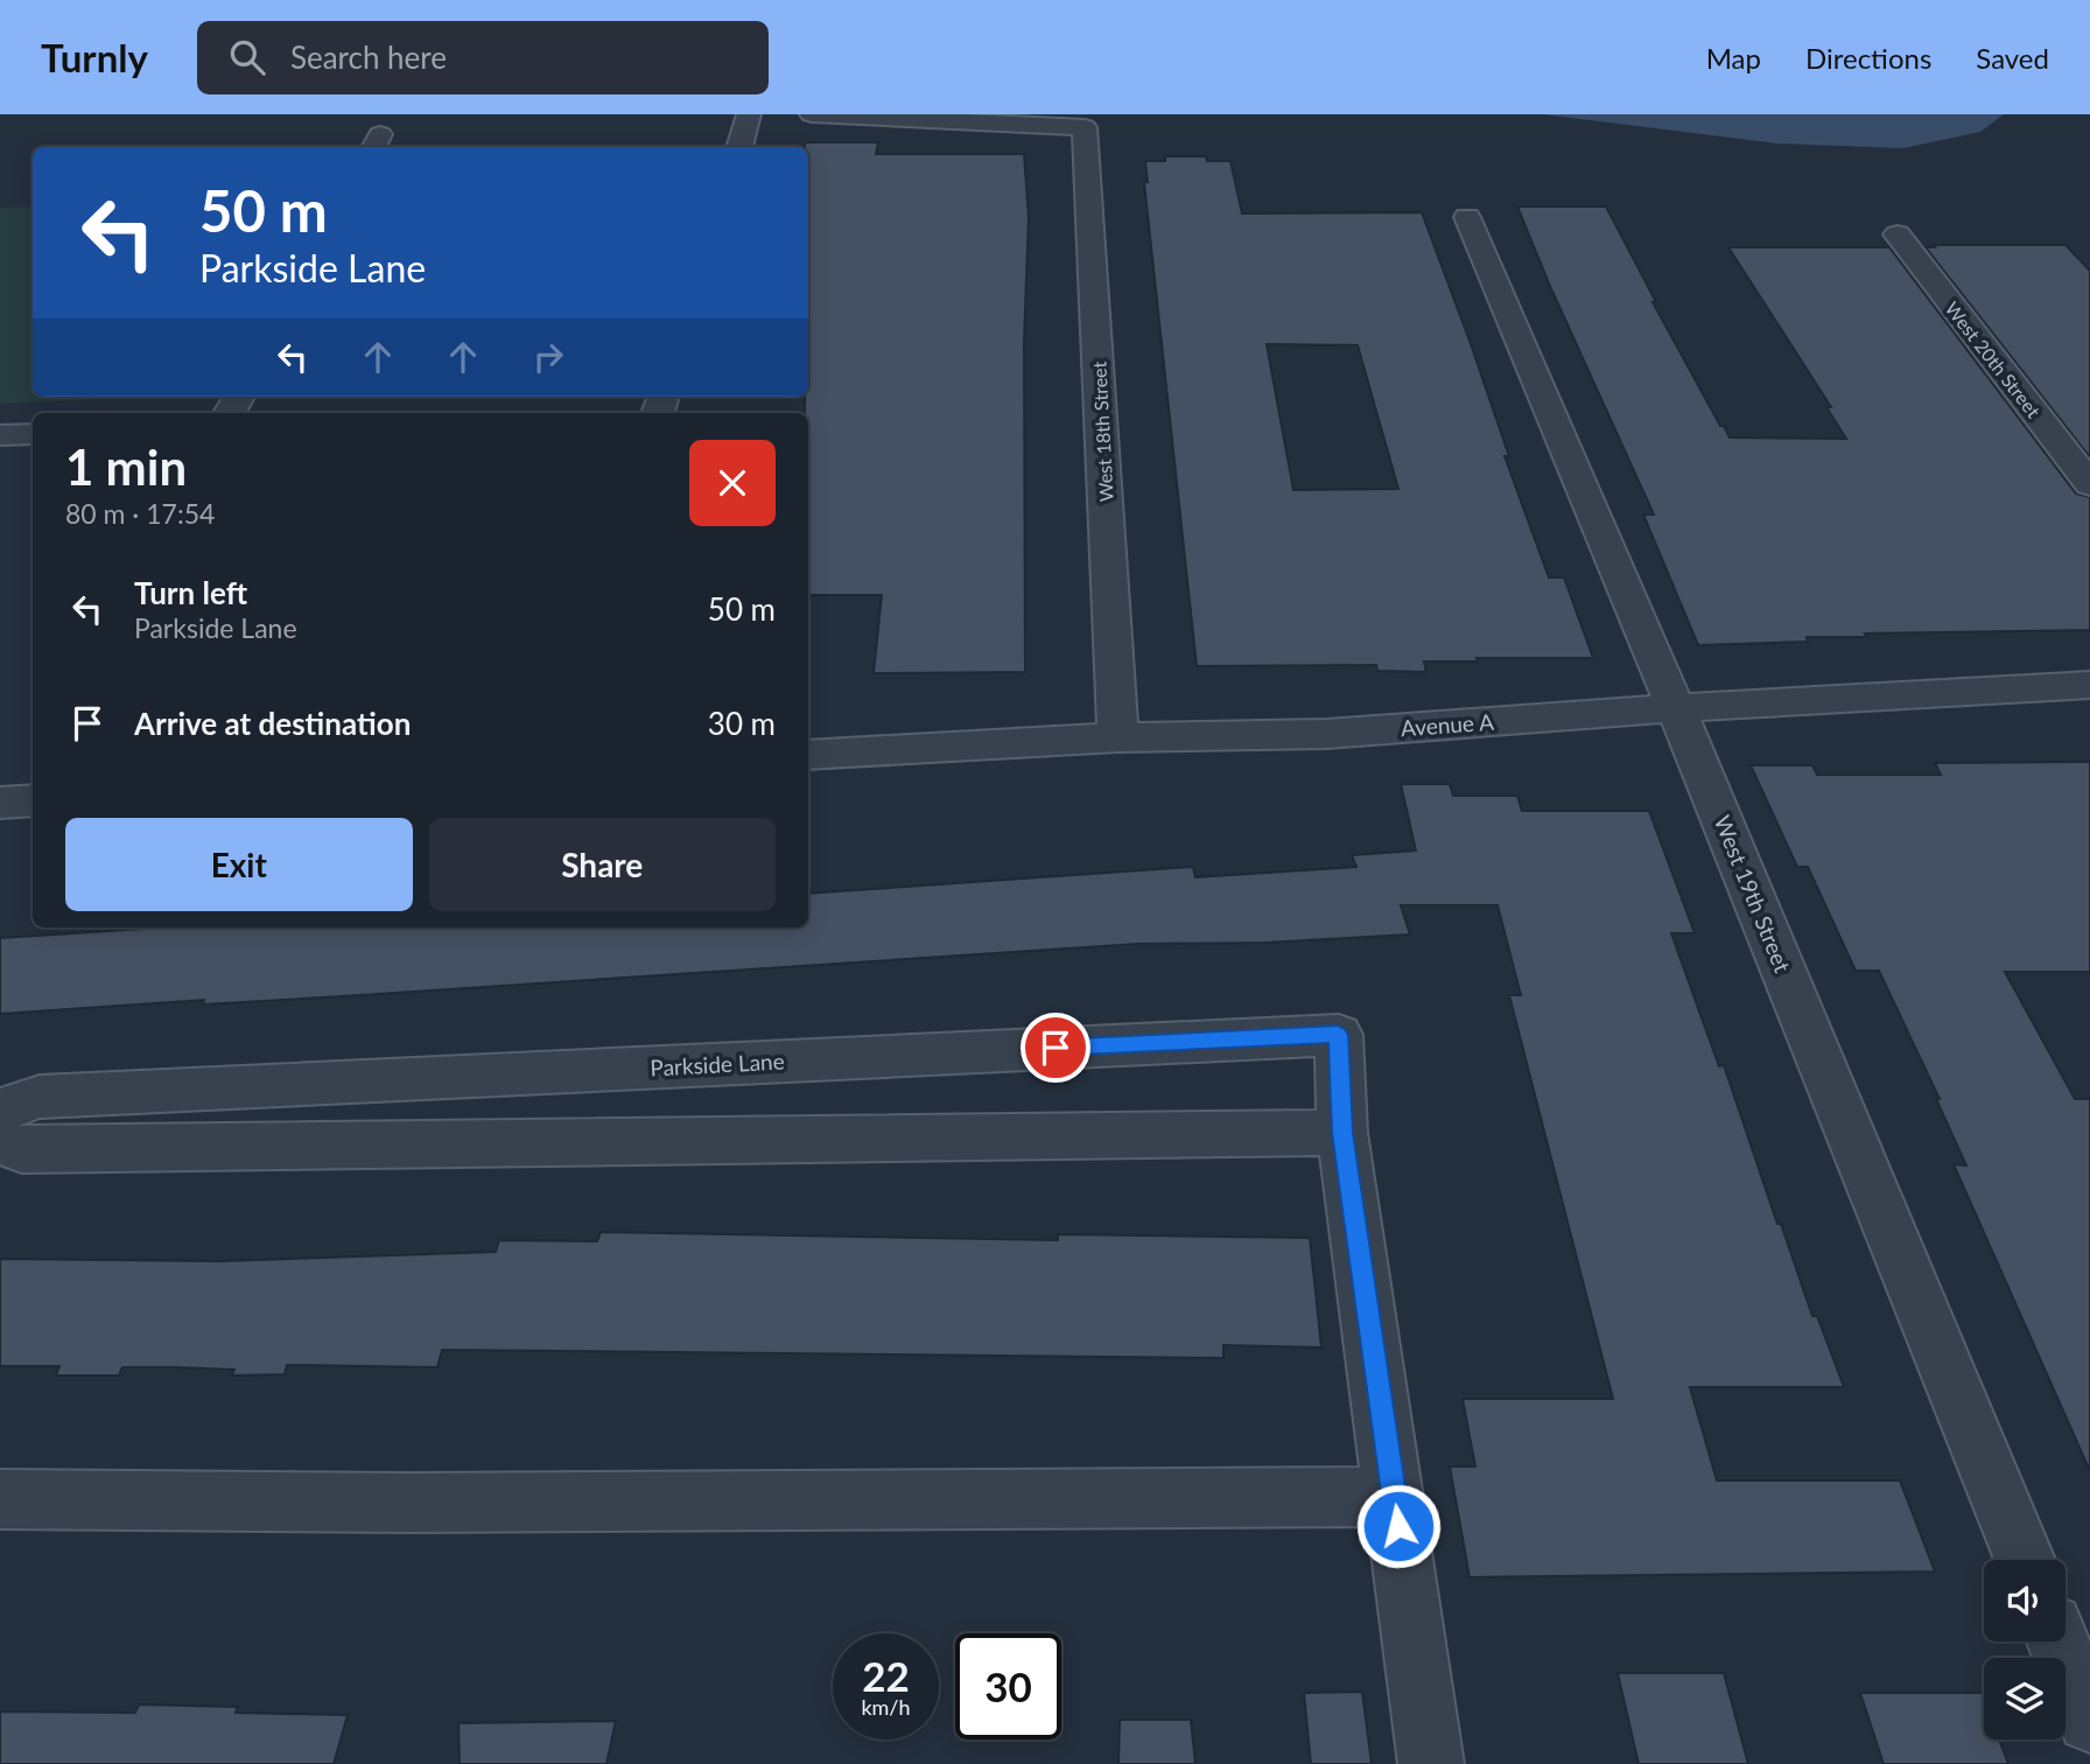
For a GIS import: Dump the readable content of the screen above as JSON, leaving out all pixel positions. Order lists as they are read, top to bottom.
{
  "streets": {
    "street": [
      "West 20th Street",
      "West 18th Street",
      "Avenue A",
      "West 19th Street",
      "Parkside Lane"
    ]
  },
  "crossings": [
    ["West 18th Street", "Avenue A"],
    ["Avenue A", "West 19th Street"]
  ],
  "page": {
    "header": "Turnly",
    "search": "Search here",
    "nav": ["Map", "Directions", "Saved"],
    "turn": ["50 m", "Parkside Lane"],
    "heading": ["1 min", "80 m · 17:54"],
    "list": [
      {
        "name": "Turn left",
        "note": "Parkside Lane",
        "value": "50 m"
      },
      {
        "name": "Arrive at destination",
        "value": "30 m"
      }
    ],
    "buttons": ["Exit", "Share"],
    "speed": "22 km/h",
    "limit": "30"
  }
}
